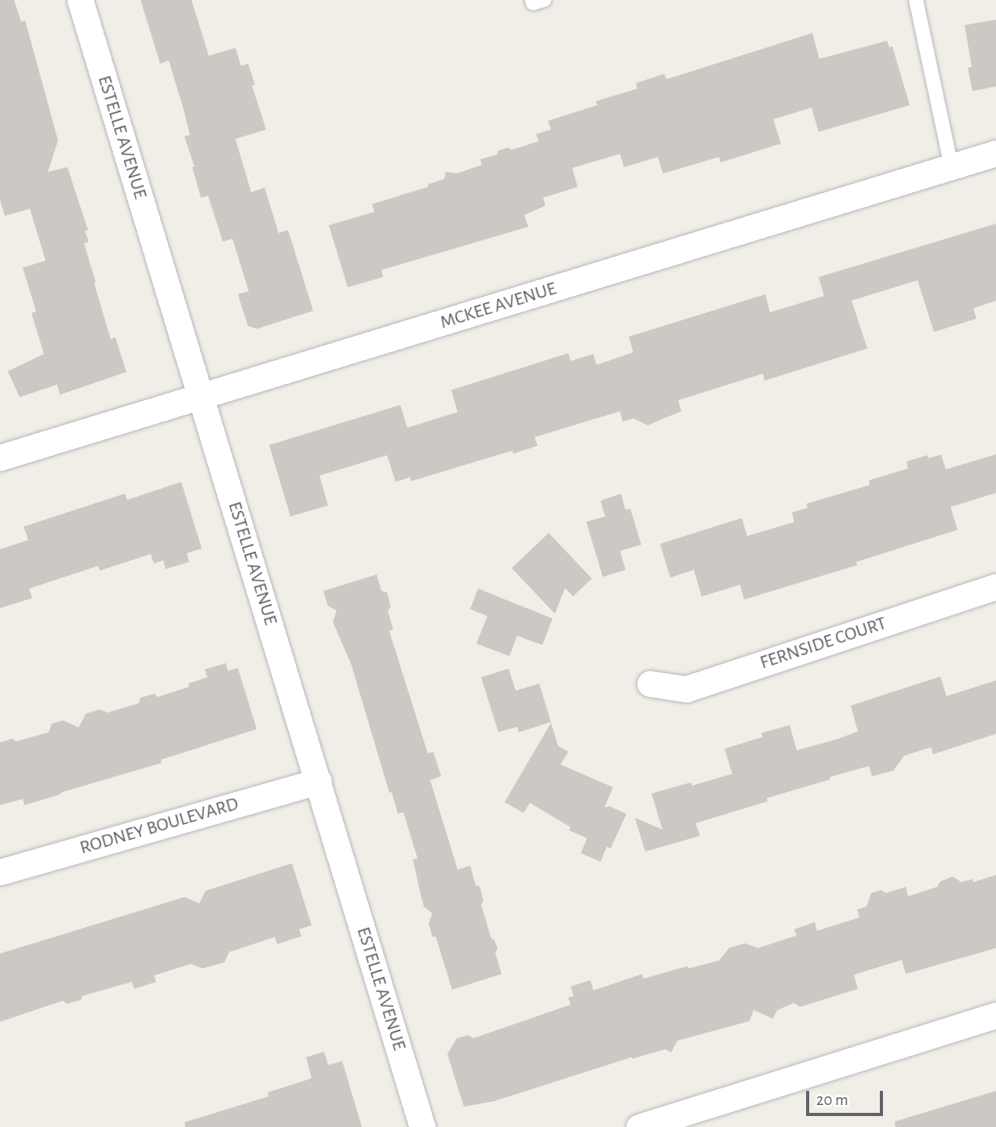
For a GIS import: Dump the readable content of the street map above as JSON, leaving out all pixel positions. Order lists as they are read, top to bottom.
{
  "streets": {
    "street": [
      "ESTELLE AVENUE",
      "MCKEE AVENUE",
      "FERNSIDE COURT",
      "RODNEY BOULEVARD"
    ]
  },
  "crossings": [
    ["ESTELLE AVENUE", "MCKEE AVENUE"],
    ["ESTELLE AVENUE", "RODNEY BOULEVARD"]
  ],
  "scale_bar": "20 m"
}
